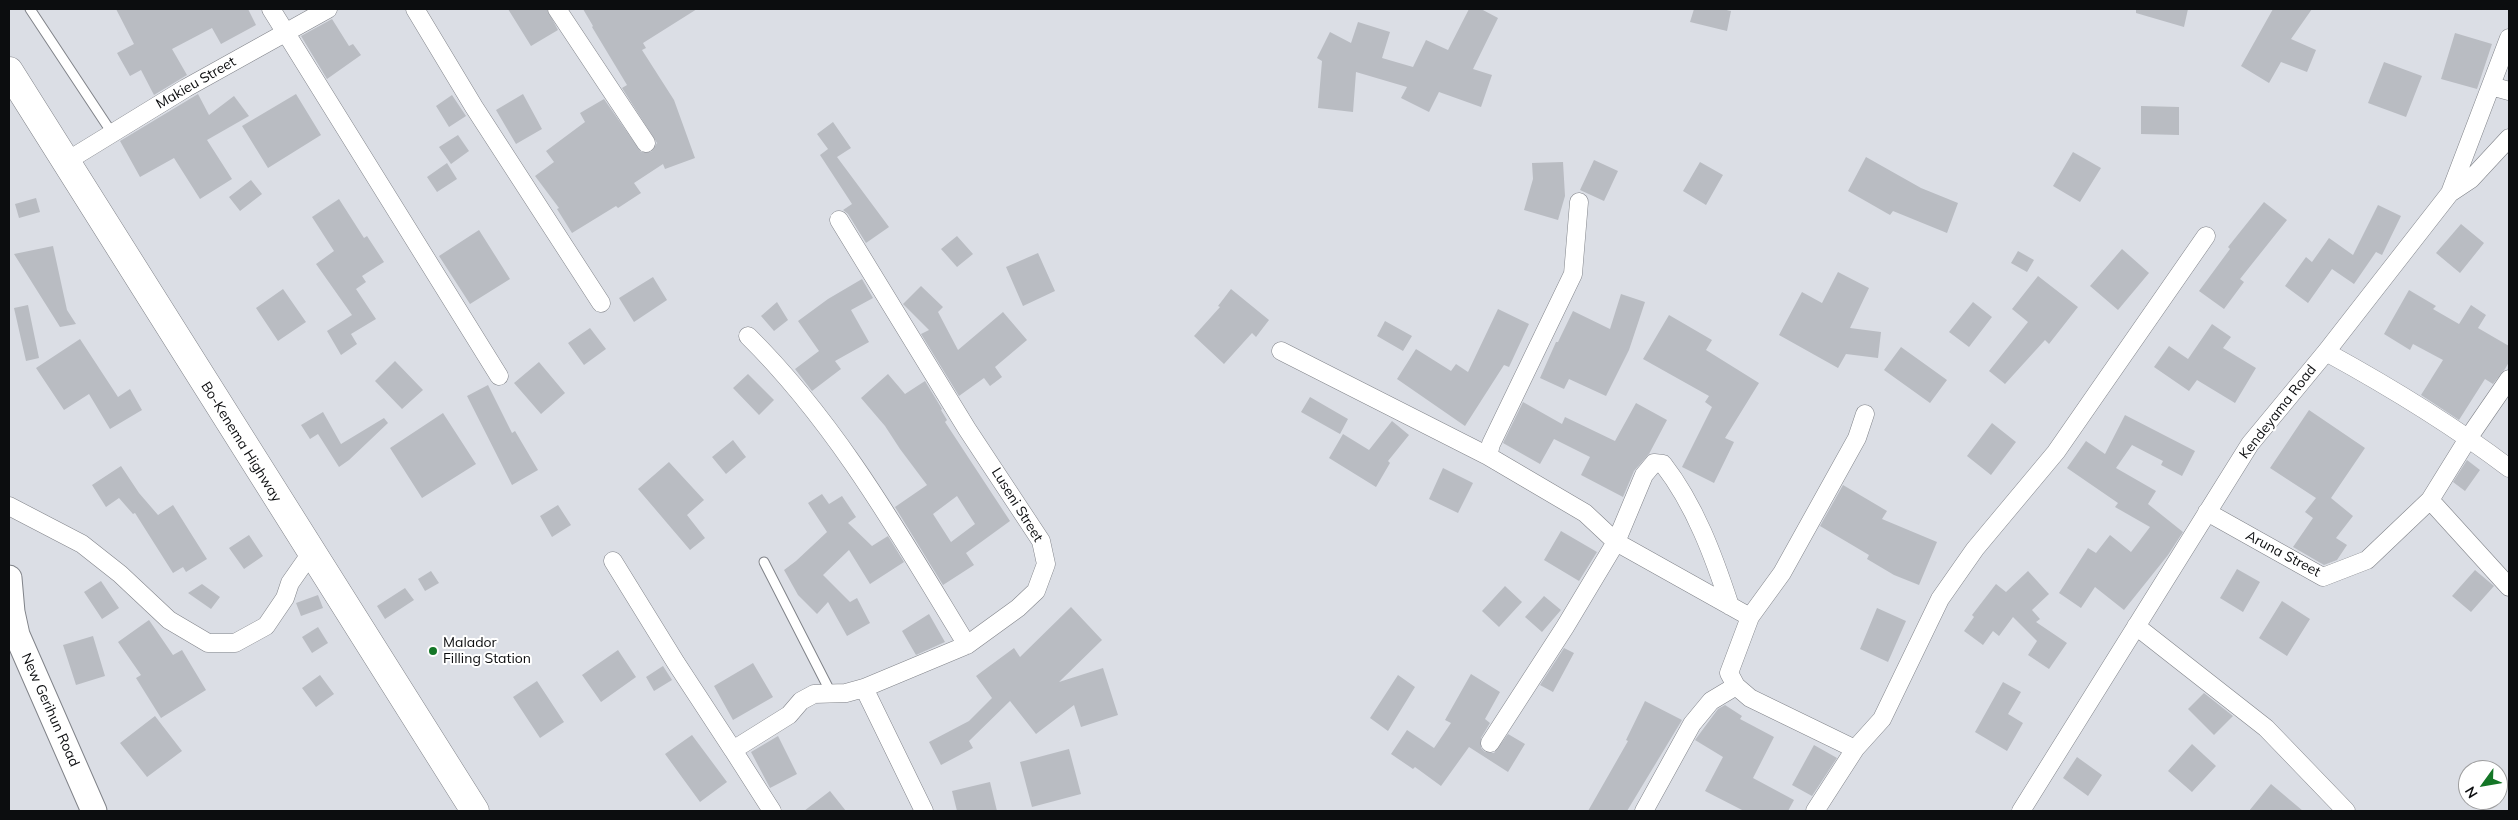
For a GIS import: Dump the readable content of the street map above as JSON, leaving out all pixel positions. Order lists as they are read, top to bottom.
{
  "streets": {
    "highway": ["Bo-Kenema Highway"],
    "street": [
      "Makieu Street",
      "Kendeyama Road",
      "Luseni Street",
      "Aruna Street",
      "New Gerihun Road"
    ]
  },
  "crossings": [
    ["Makieu Street", "Bo-Kenema Highway"],
    ["Kendeyama Road", "Aruna Street"]
  ],
  "places": ["Malador Filling Station"],
  "north": "bottom left"
}
